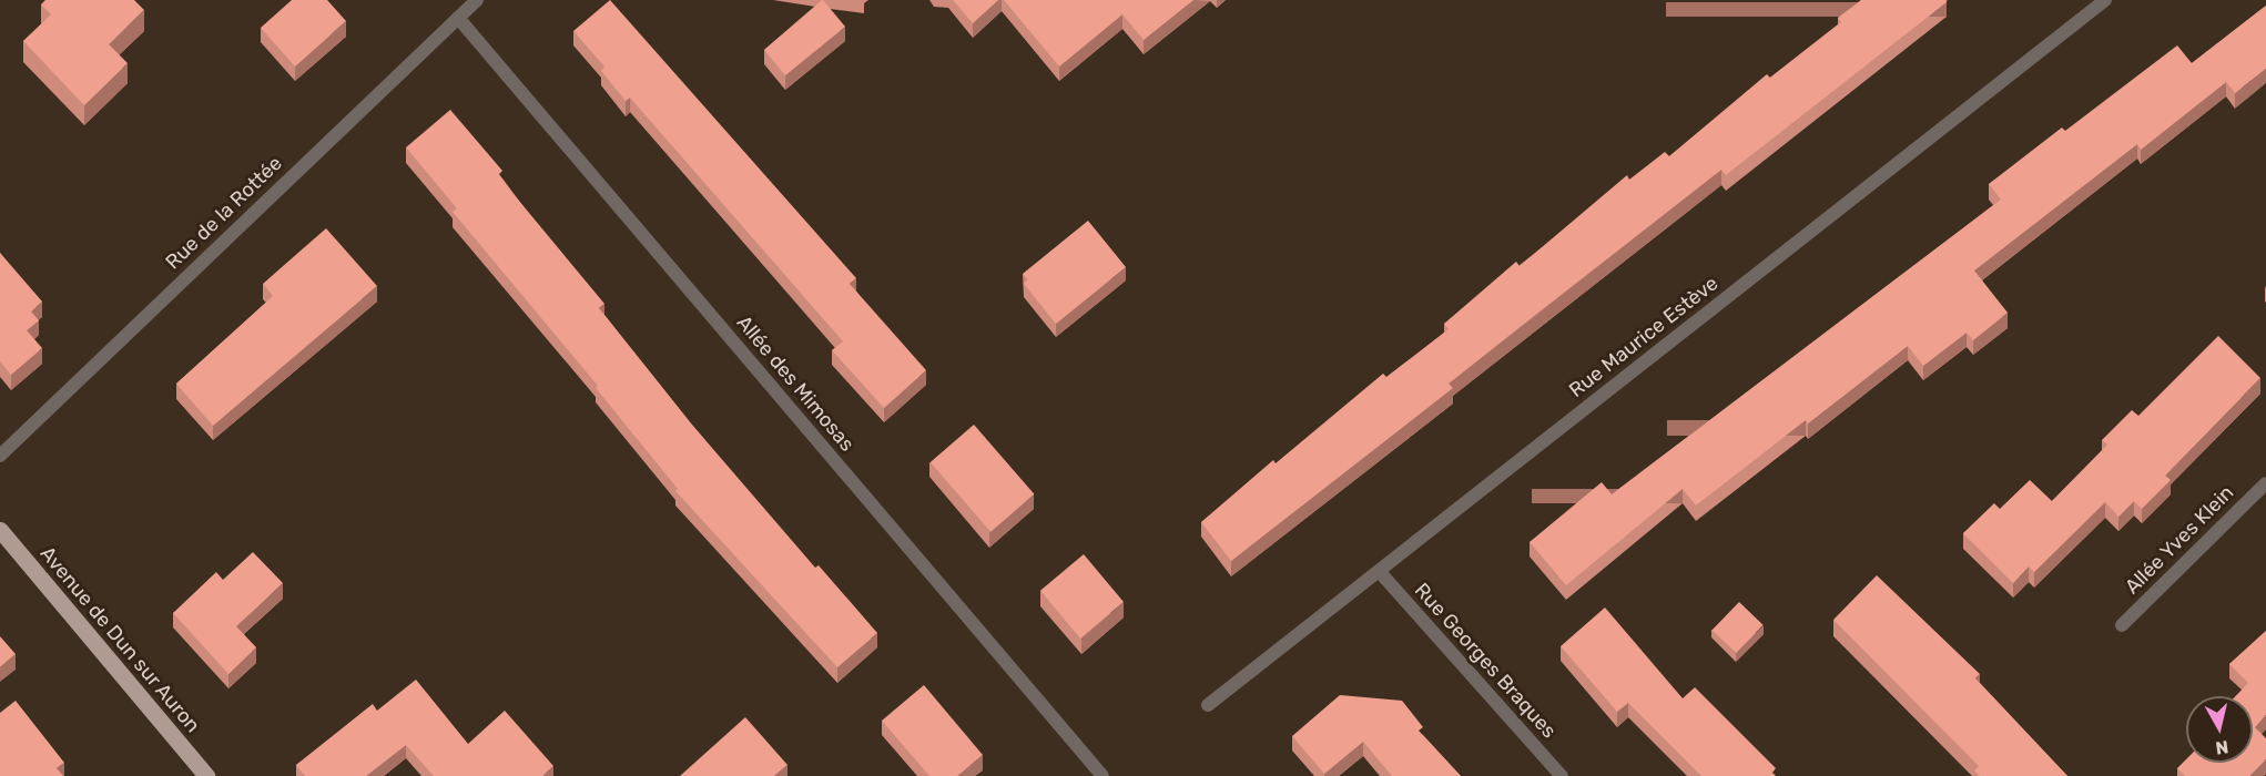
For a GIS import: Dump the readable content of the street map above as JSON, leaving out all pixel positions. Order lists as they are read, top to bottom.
{
  "streets": {
    "main road": ["Avenue de Dun sur Auron"],
    "street": [
      "Rue de la Rottée",
      "Rue Maurice Estève",
      "Allée des Mimosas",
      "Allée Yves Klein",
      "Rue Georges Braques"
    ]
  },
  "crossings": [
    ["Rue de la Rottée", "Allée des Mimosas"],
    ["Rue Maurice Estève", "Rue Georges Braques"]
  ],
  "north": "bottom"
}
